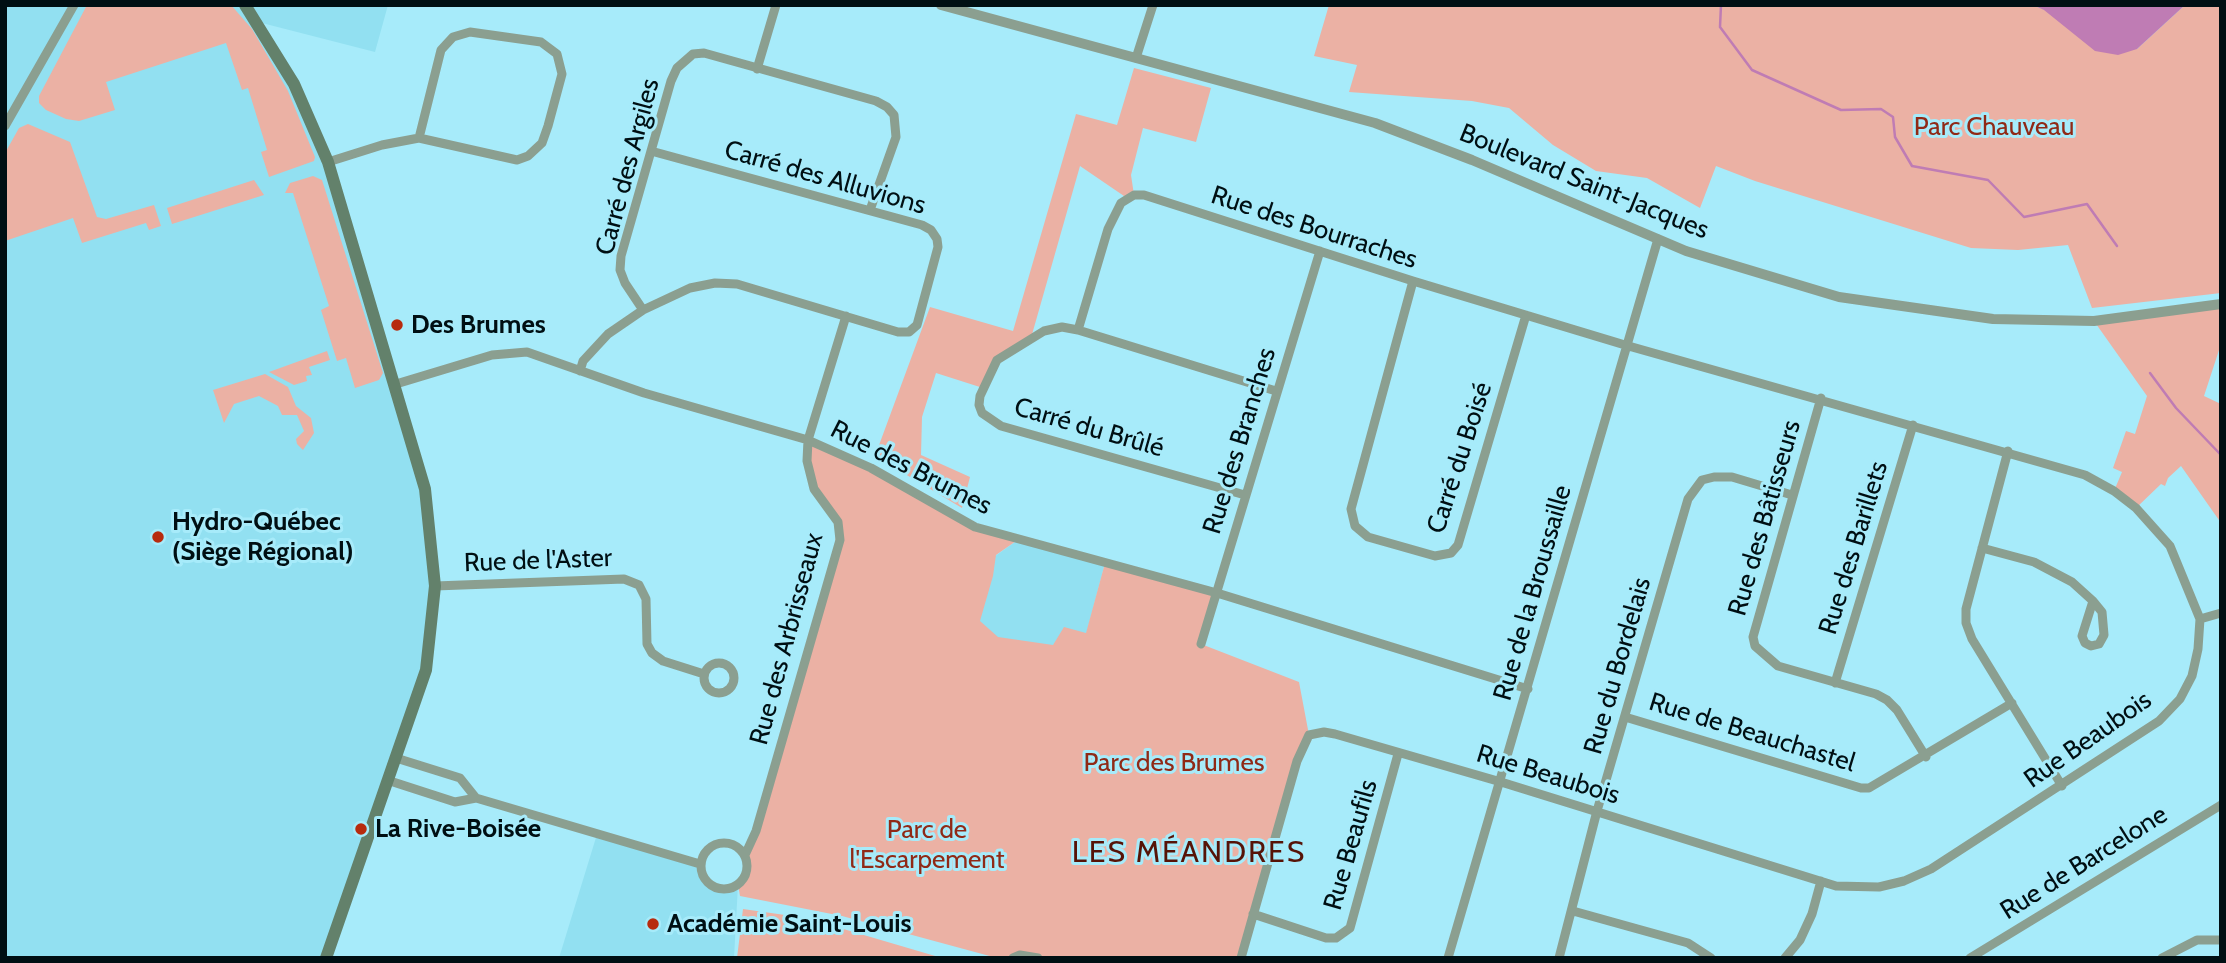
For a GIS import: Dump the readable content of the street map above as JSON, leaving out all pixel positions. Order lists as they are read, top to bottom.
{
  "streets": {
    "street": [
      "Carré des Argiles",
      "Carré des Alluvions",
      "Boulevard Saint-Jacques",
      "Rue des Bourraches",
      "Carré du Brûlé",
      "Rue des Branches",
      "Carré du Boisé",
      "Rue des Brumes",
      "Rue des Bâtisseurs",
      "Rue des Barillets",
      "Rue de l'Aster",
      "Rue de la Broussaille",
      "Rue des Arbrisseaux",
      "Rue du Bordelais",
      "Rue de Beauchastel",
      "Rue Beaubois",
      "Rue Beaufils",
      "Rue de Barcelone"
    ]
  },
  "crossings": [
    ["Carré des Argiles", "Carré des Alluvions"],
    ["Carré des Alluvions", "Rue des Brumes"],
    ["Carré des Alluvions", "Rue des Arbrisseaux"],
    ["Boulevard Saint-Jacques", "Rue de la Broussaille"],
    ["Rue des Bourraches", "Carré du Brûlé"],
    ["Rue des Bourraches", "Rue des Branches"],
    ["Rue des Bourraches", "Carré du Boisé"],
    ["Rue des Bourraches", "Rue de la Broussaille"],
    ["Rue des Bourraches", "Rue Beaubois"],
    ["Carré du Brûlé", "Rue des Branches"],
    ["Rue des Branches", "Rue des Brumes"],
    ["Rue des Brumes", "Rue de la Broussaille"],
    ["Rue des Brumes", "Rue des Arbrisseaux"],
    ["Rue des Bâtisseurs", "Rue des Barillets"],
    ["Rue des Bâtisseurs", "Rue du Bordelais"],
    ["Rue des Bâtisseurs", "Rue de Beauchastel"],
    ["Rue des Bâtisseurs", "Rue Beaubois"],
    ["Rue des Barillets", "Rue Beaubois"],
    ["Rue de la Broussaille", "Rue Beaubois"],
    ["Rue du Bordelais", "Rue de Beauchastel"],
    ["Rue du Bordelais", "Rue Beaubois"],
    ["Rue Beaubois", "Rue Beaufils"]
  ],
  "districts": ["LES MÉANDRES"],
  "parks": ["Parc Chauveau", "Parc des Brumes", "Parc de l'Escarpement"],
  "places": [
    "Des Brumes",
    "Hydro-Québec (Siège Régional)",
    "La Rive-Boisée",
    "Académie Saint-Louis"
  ]
}
